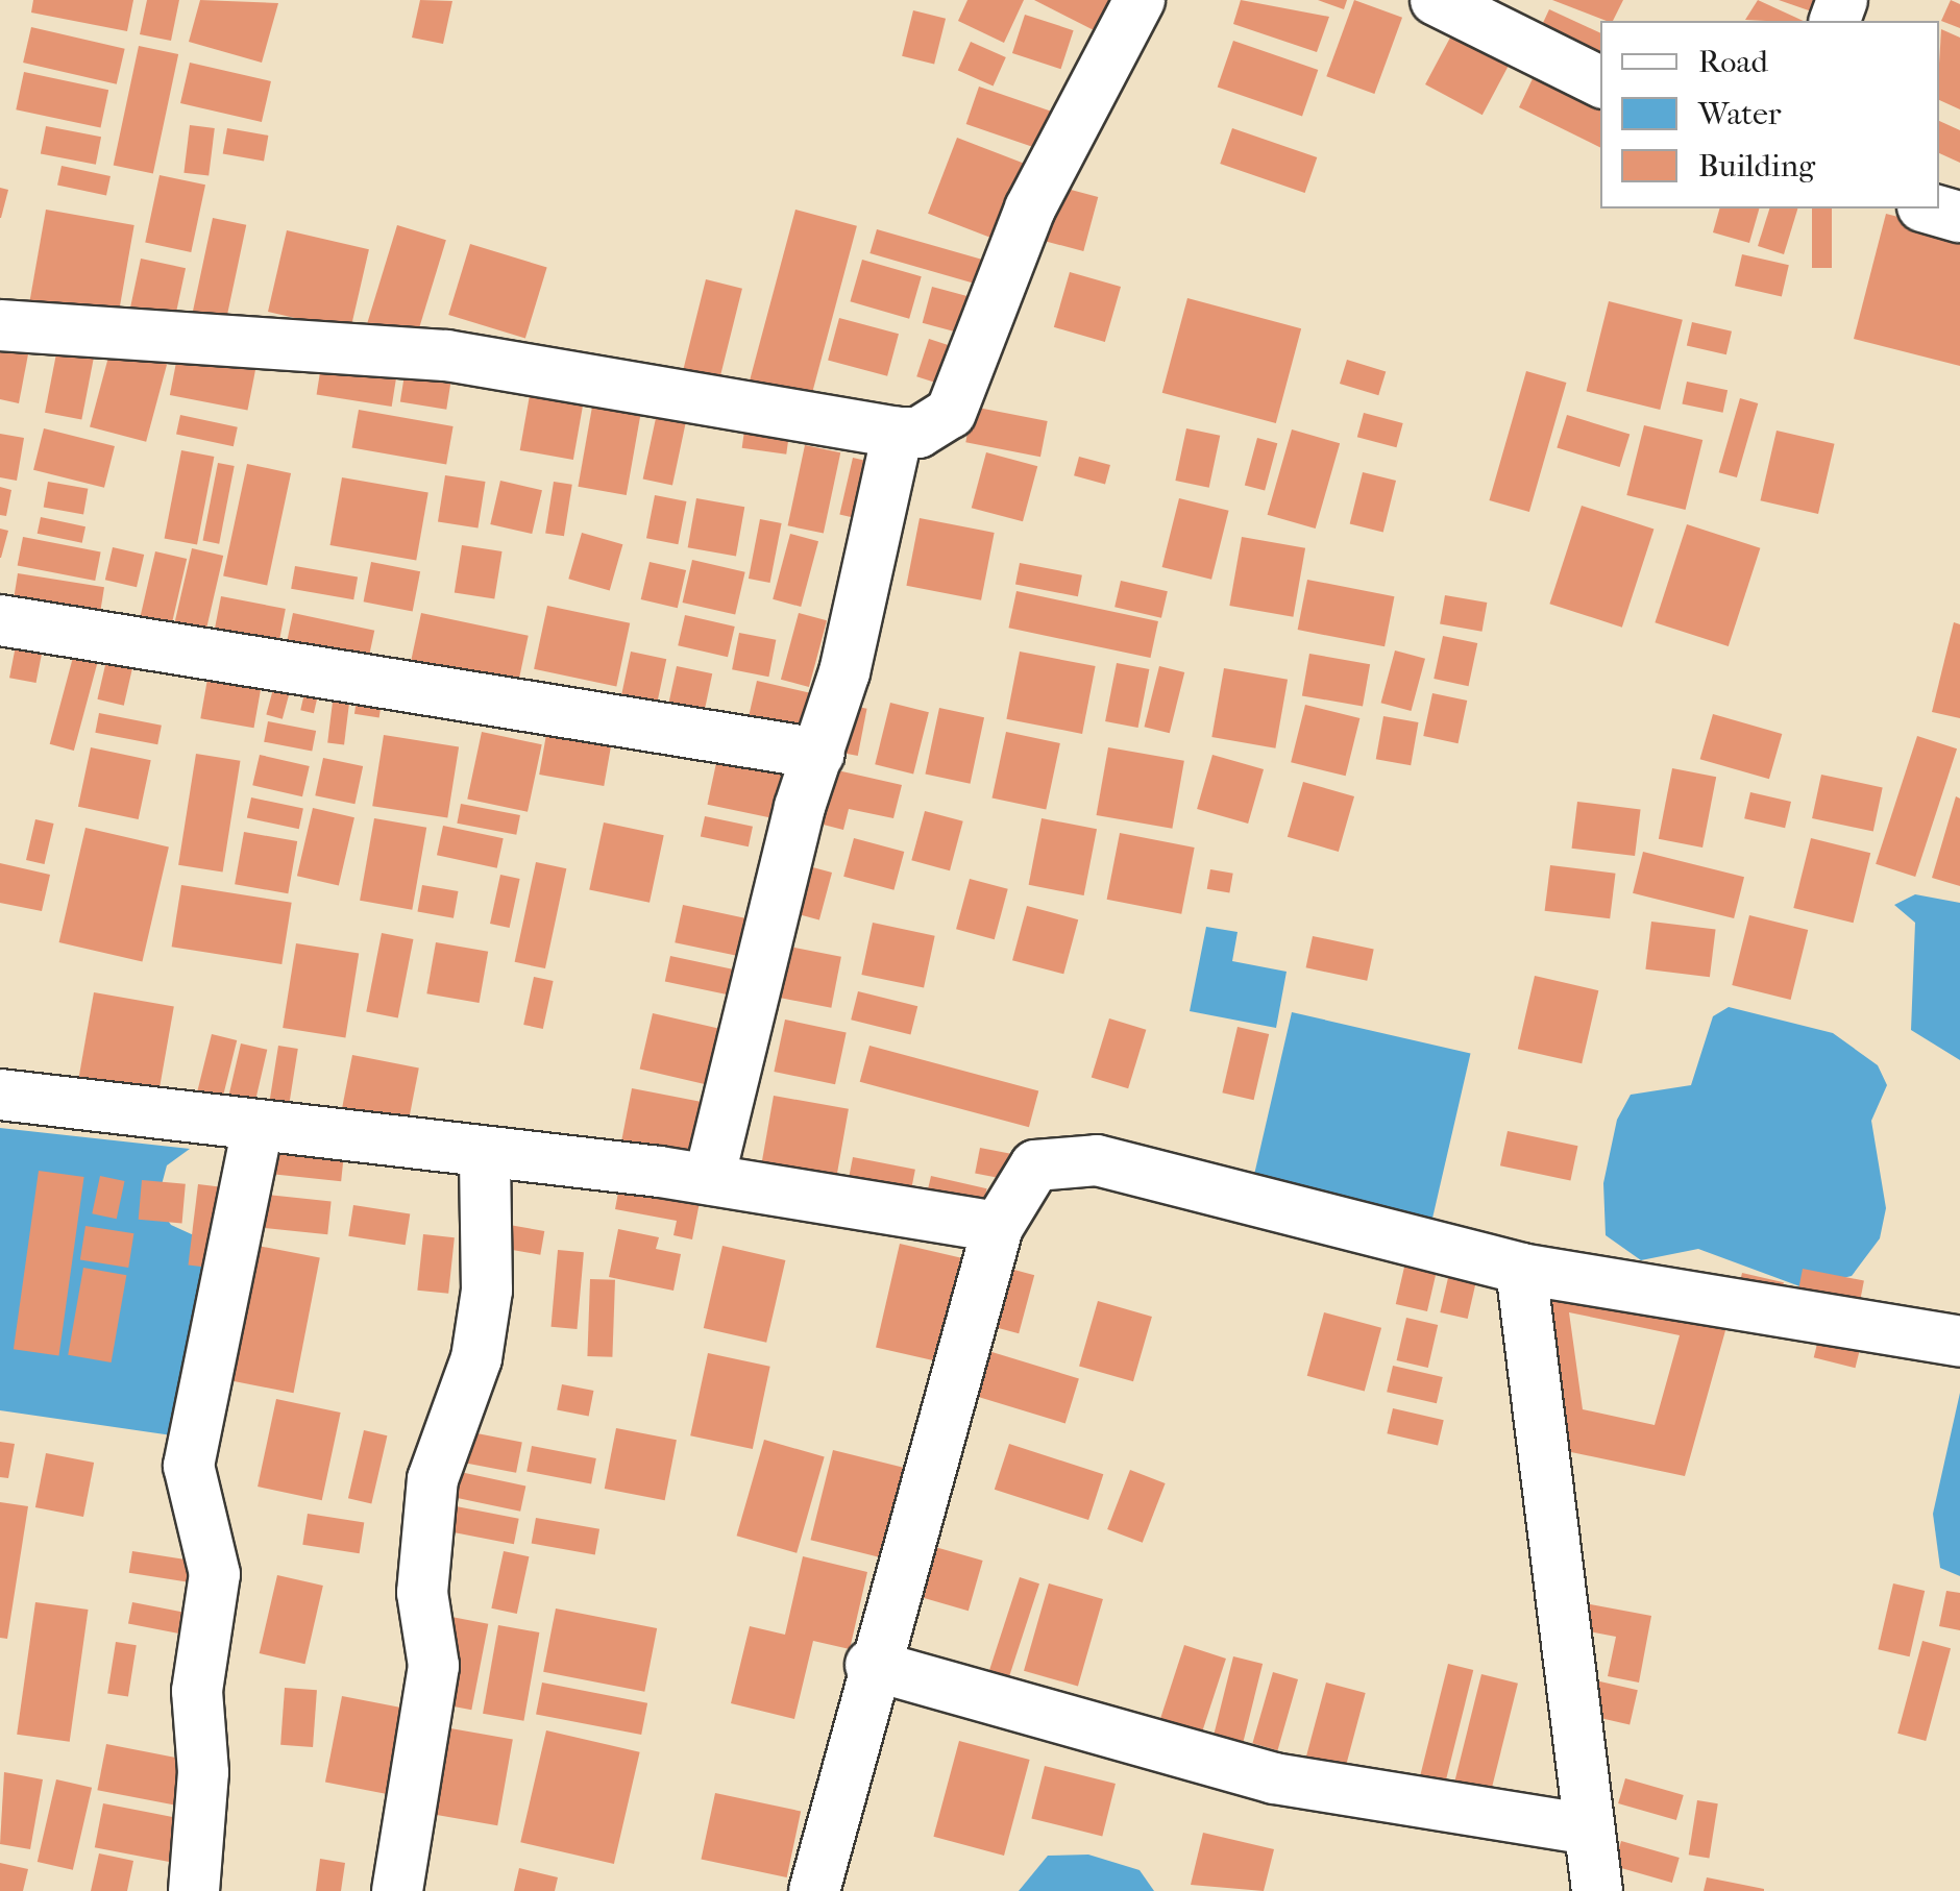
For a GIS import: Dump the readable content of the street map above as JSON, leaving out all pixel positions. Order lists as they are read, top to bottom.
{
  "legend": ["Road", "Water", "Building"]
}
